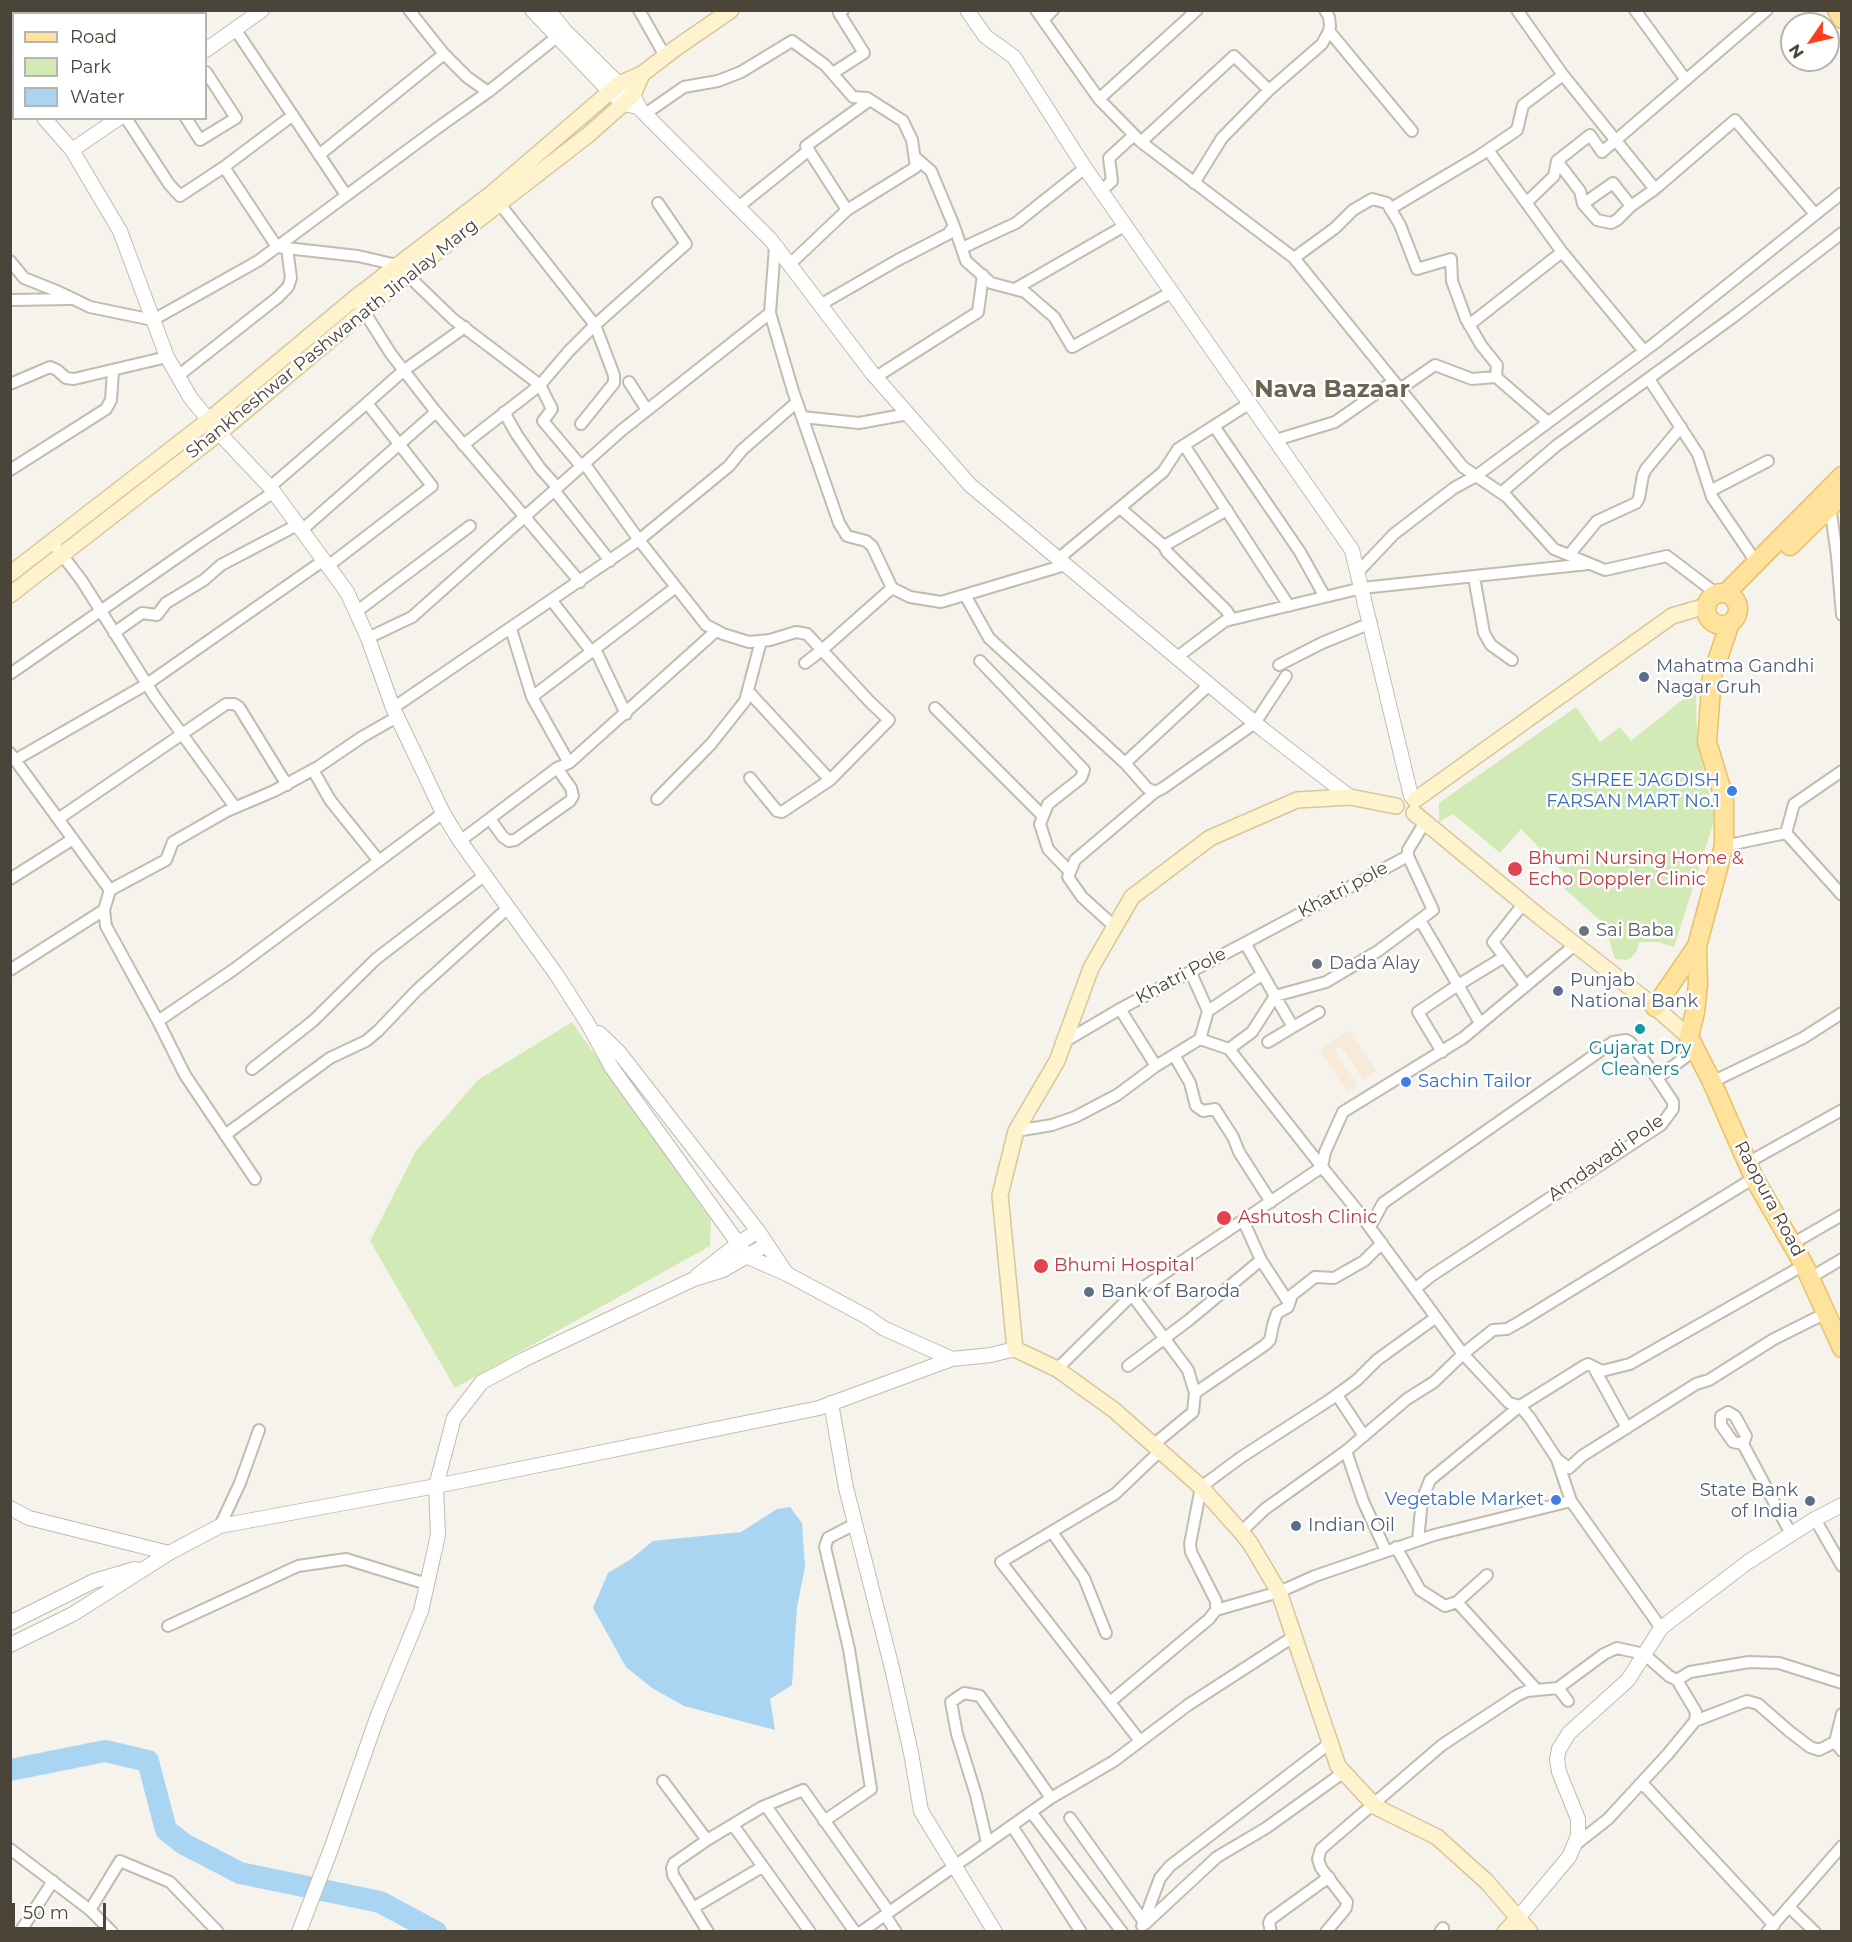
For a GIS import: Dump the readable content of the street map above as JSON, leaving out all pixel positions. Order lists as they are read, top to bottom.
{
  "streets": {
    "main road": ["Shankheshwar Pashwanath Jinalay Marg", "Raopura Road"],
    "street": ["Khatri pole", "Khatri Pole", "Amdavadi Pole"]
  },
  "crossings": [
    ["Khatri pole", "Khatri Pole"]
  ],
  "districts": ["Nava Bazaar"],
  "places": [
    "Mahatma Gandhi Nagar Gruh",
    "SHREE JAGDISH FARSAN MART No.1",
    "Bhumi Nursing Home & Echo Doppler Clinic",
    "Sai Baba",
    "Dada Alay",
    "Punjab National Bank",
    "Gujarat Dry Cleaners",
    "Sachin Tailor",
    "Ashutosh Clinic",
    "Bhumi Hospital",
    "Bank of Baroda",
    "Vegetable Market",
    "State Bank of India",
    "Indian Oil"
  ],
  "legend": ["Road", "Park", "Water"],
  "scale_bar": "50 m",
  "north": "bottom left"
}
